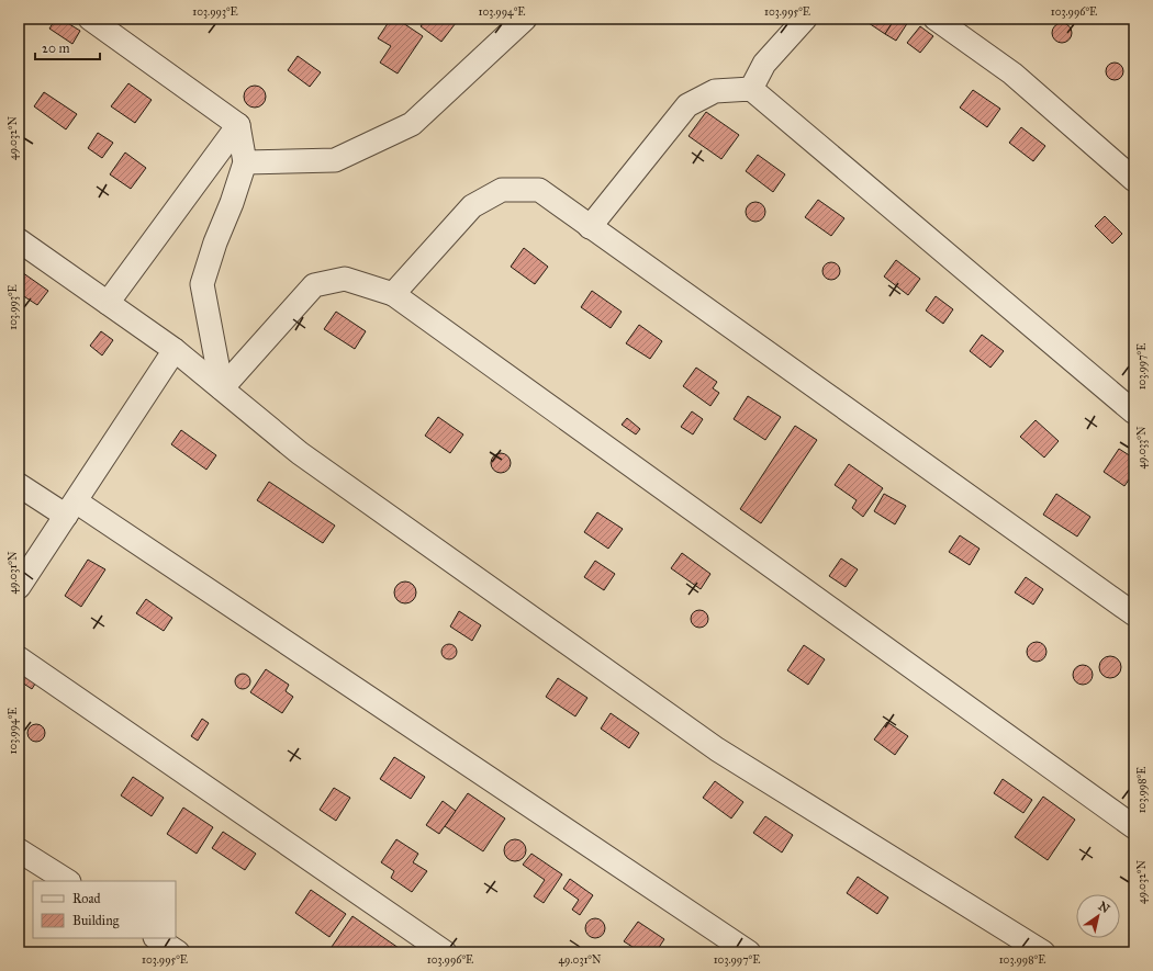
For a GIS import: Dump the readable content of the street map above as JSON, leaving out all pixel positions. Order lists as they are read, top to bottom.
{
  "legend": ["Road", "Building"],
  "scale_bar": "20 m",
  "north": "top right",
  "coordinates": [
    "103.993°E",
    "103.994°E",
    "103.995°E",
    "103.996°E",
    "49.032°N",
    "103.997°E",
    "49.033°N",
    "49.031°N",
    "103.998°E"
  ]
}
